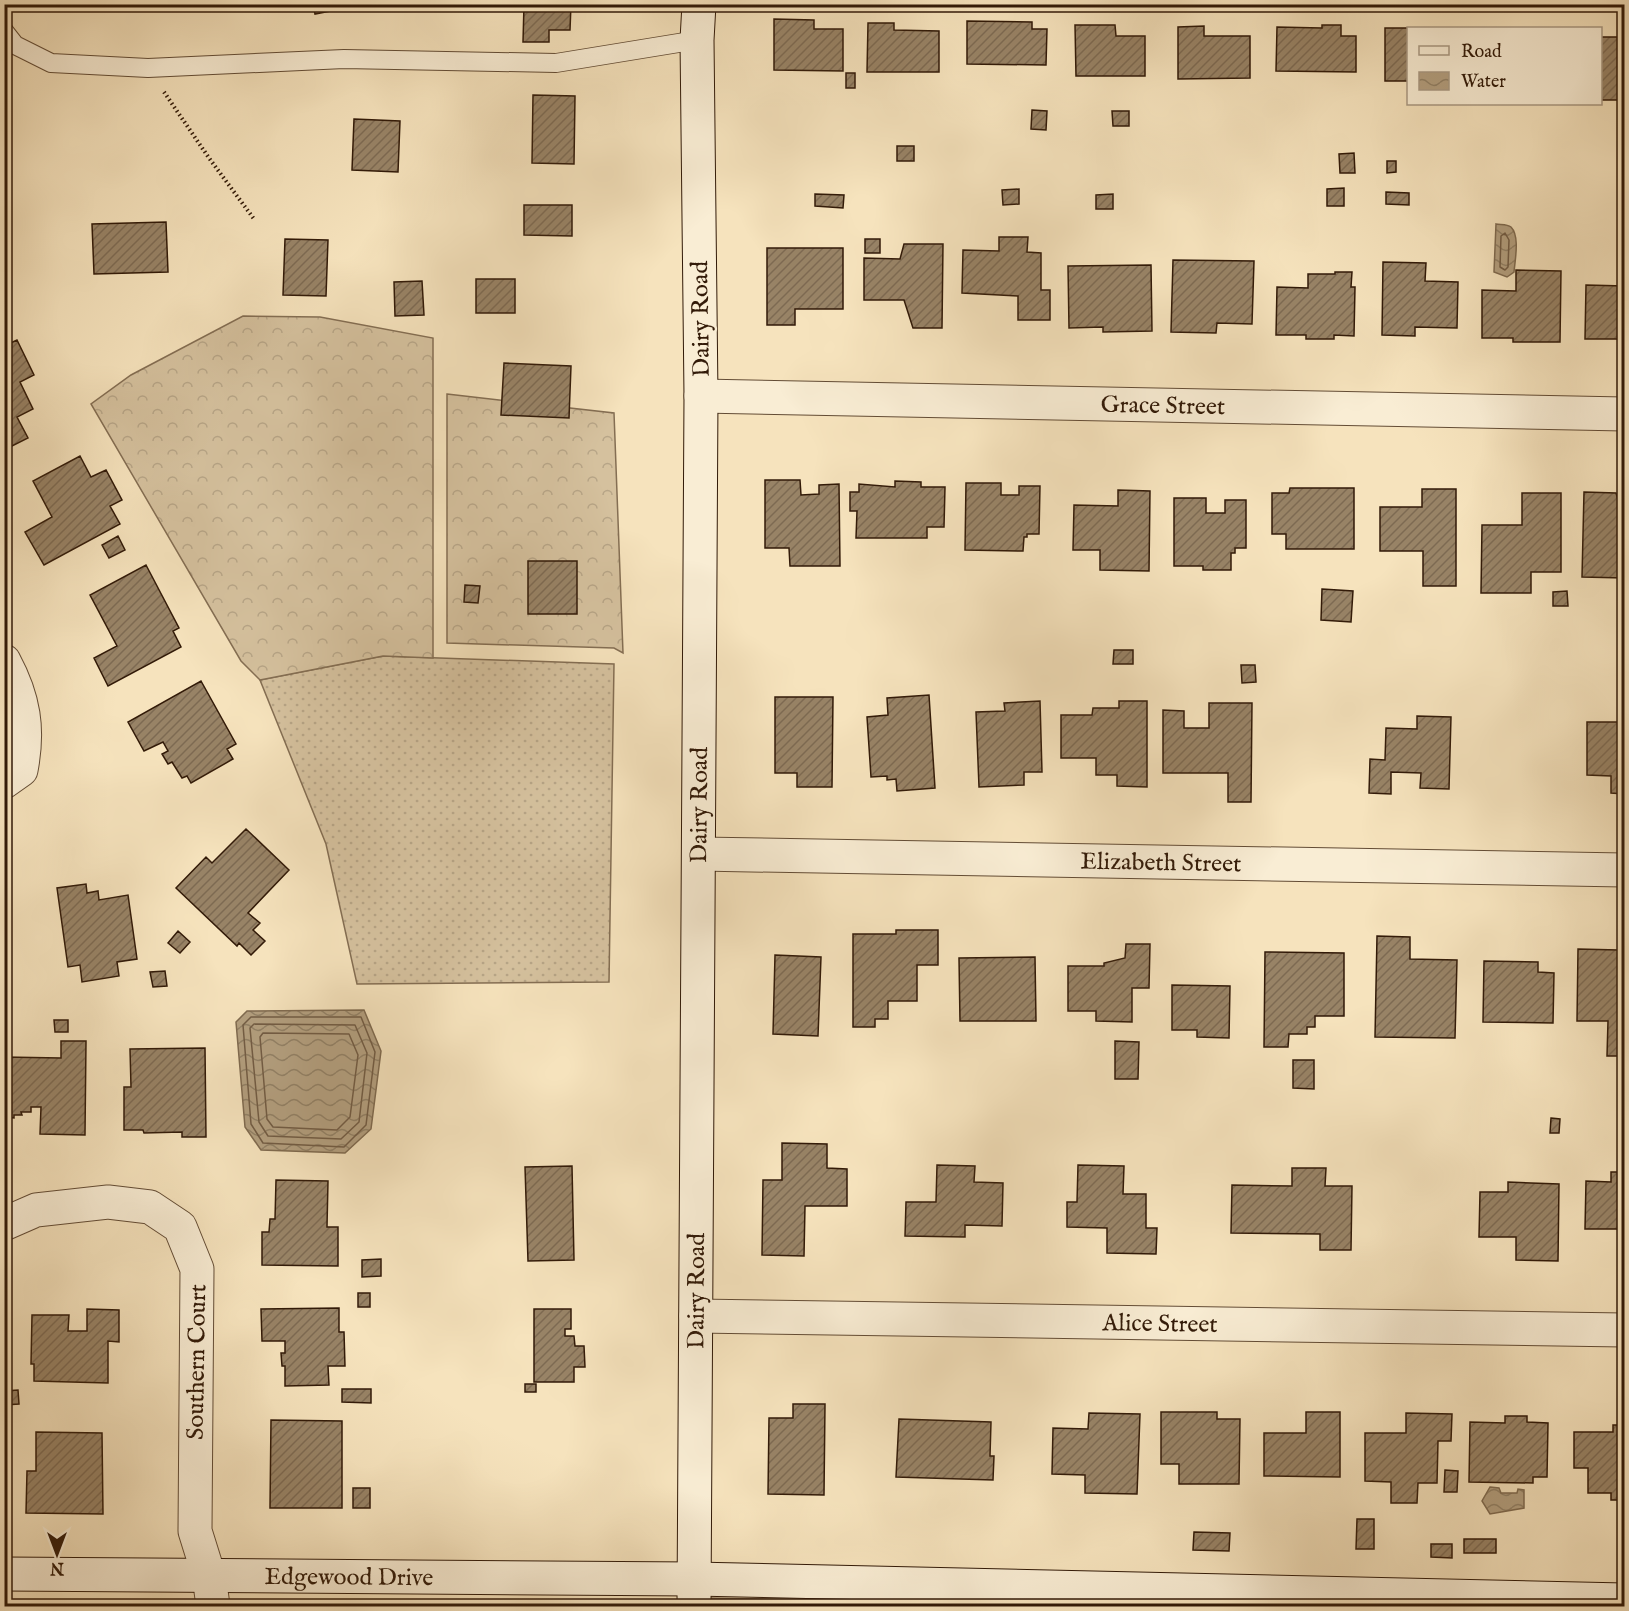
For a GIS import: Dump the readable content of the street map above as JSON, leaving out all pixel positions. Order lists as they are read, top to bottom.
{
  "streets": {
    "street": [
      "Dairy Road",
      "Grace Street",
      "Elizabeth Street",
      "Alice Street",
      "Southern Court",
      "Edgewood Drive"
    ]
  },
  "crossings": [
    ["Dairy Road", "Grace Street"],
    ["Dairy Road", "Elizabeth Street"],
    ["Dairy Road", "Alice Street"],
    ["Dairy Road", "Edgewood Drive"],
    ["Southern Court", "Edgewood Drive"]
  ],
  "legend": ["Road", "Water"],
  "north": "bottom"
}
